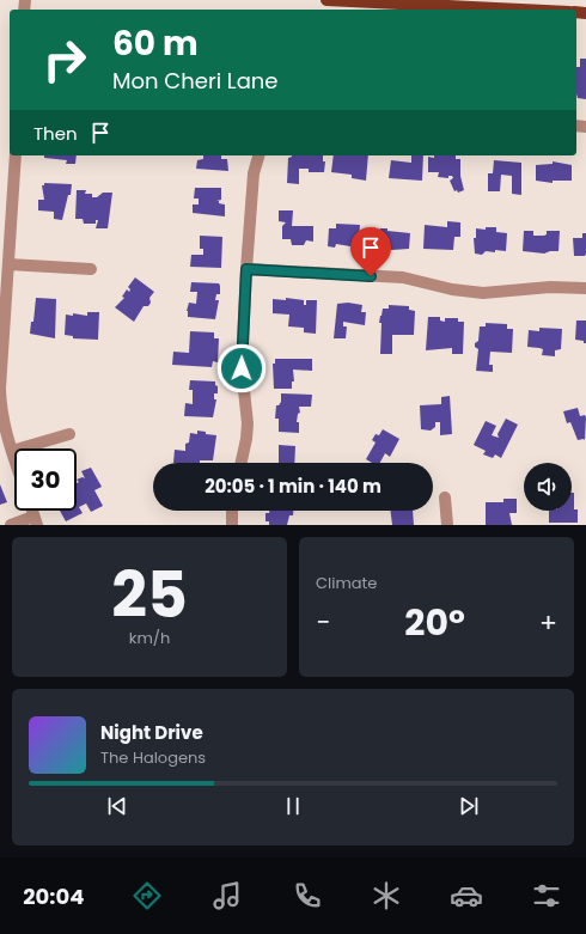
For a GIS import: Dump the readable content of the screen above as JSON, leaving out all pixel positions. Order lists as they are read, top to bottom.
{
  "page": {
    "turn": ["60 m", "Mon Cheri Lane"],
    "then": "Then",
    "limit": "30",
    "trip": "20:05 · 1 min · 140 m",
    "tile": [
      ["25", "km/h"],
      "Climate"
    ],
    "heat": ["−", "20°", "+"],
    "song": ["Night Drive", "The Halogens"],
    "tabs": "20:04"
  }
}
